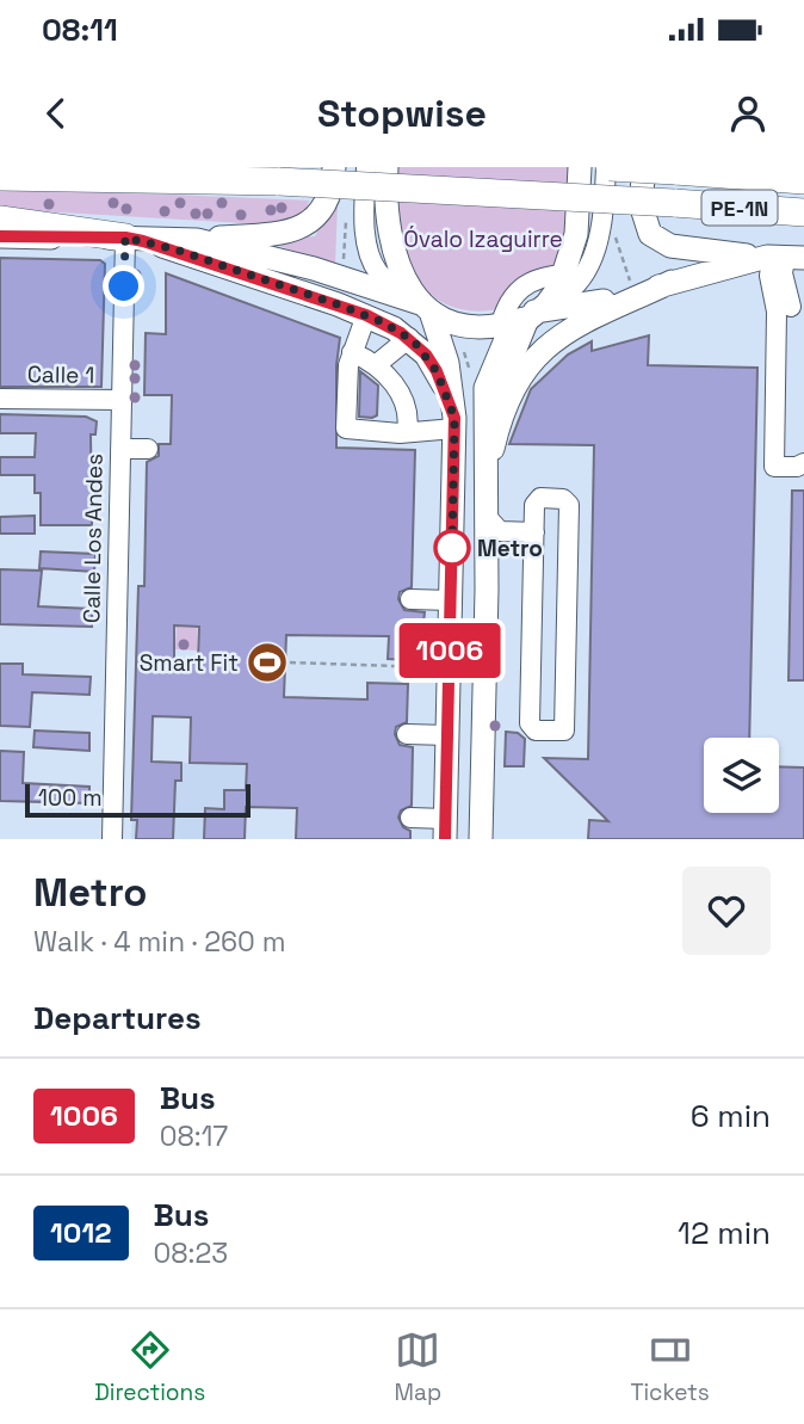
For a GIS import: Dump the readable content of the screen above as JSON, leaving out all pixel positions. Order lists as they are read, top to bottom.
{
  "streets": {
    "highway": ["PE-1N"],
    "street": ["Calle 1", "Calle Los Andes"]
  },
  "crossings": [
    ["Calle 1", "Calle Los Andes"]
  ],
  "parks": ["Óvalo Izaguirre"],
  "places": {
    "other": ["Metro"],
    "sports": ["Smart Fit"]
  },
  "lines": ["bus line 1006"],
  "scale_bar": "100 m",
  "page": {
    "status": "08:11",
    "header": "Stopwise",
    "on_map": "1006",
    "scale": "100 m",
    "heading": [
      ["Metro", "Walk · 4 min · 260 m"],
      "Departures"
    ],
    "list": [
      {
        "mark": "1006",
        "name": "Bus",
        "note": "08:17",
        "value": "6 min"
      },
      {
        "mark": "1012",
        "name": "Bus",
        "note": "08:23",
        "value": "12 min"
      }
    ],
    "tabs": ["Directions", "Map", "Tickets"]
  }
}
